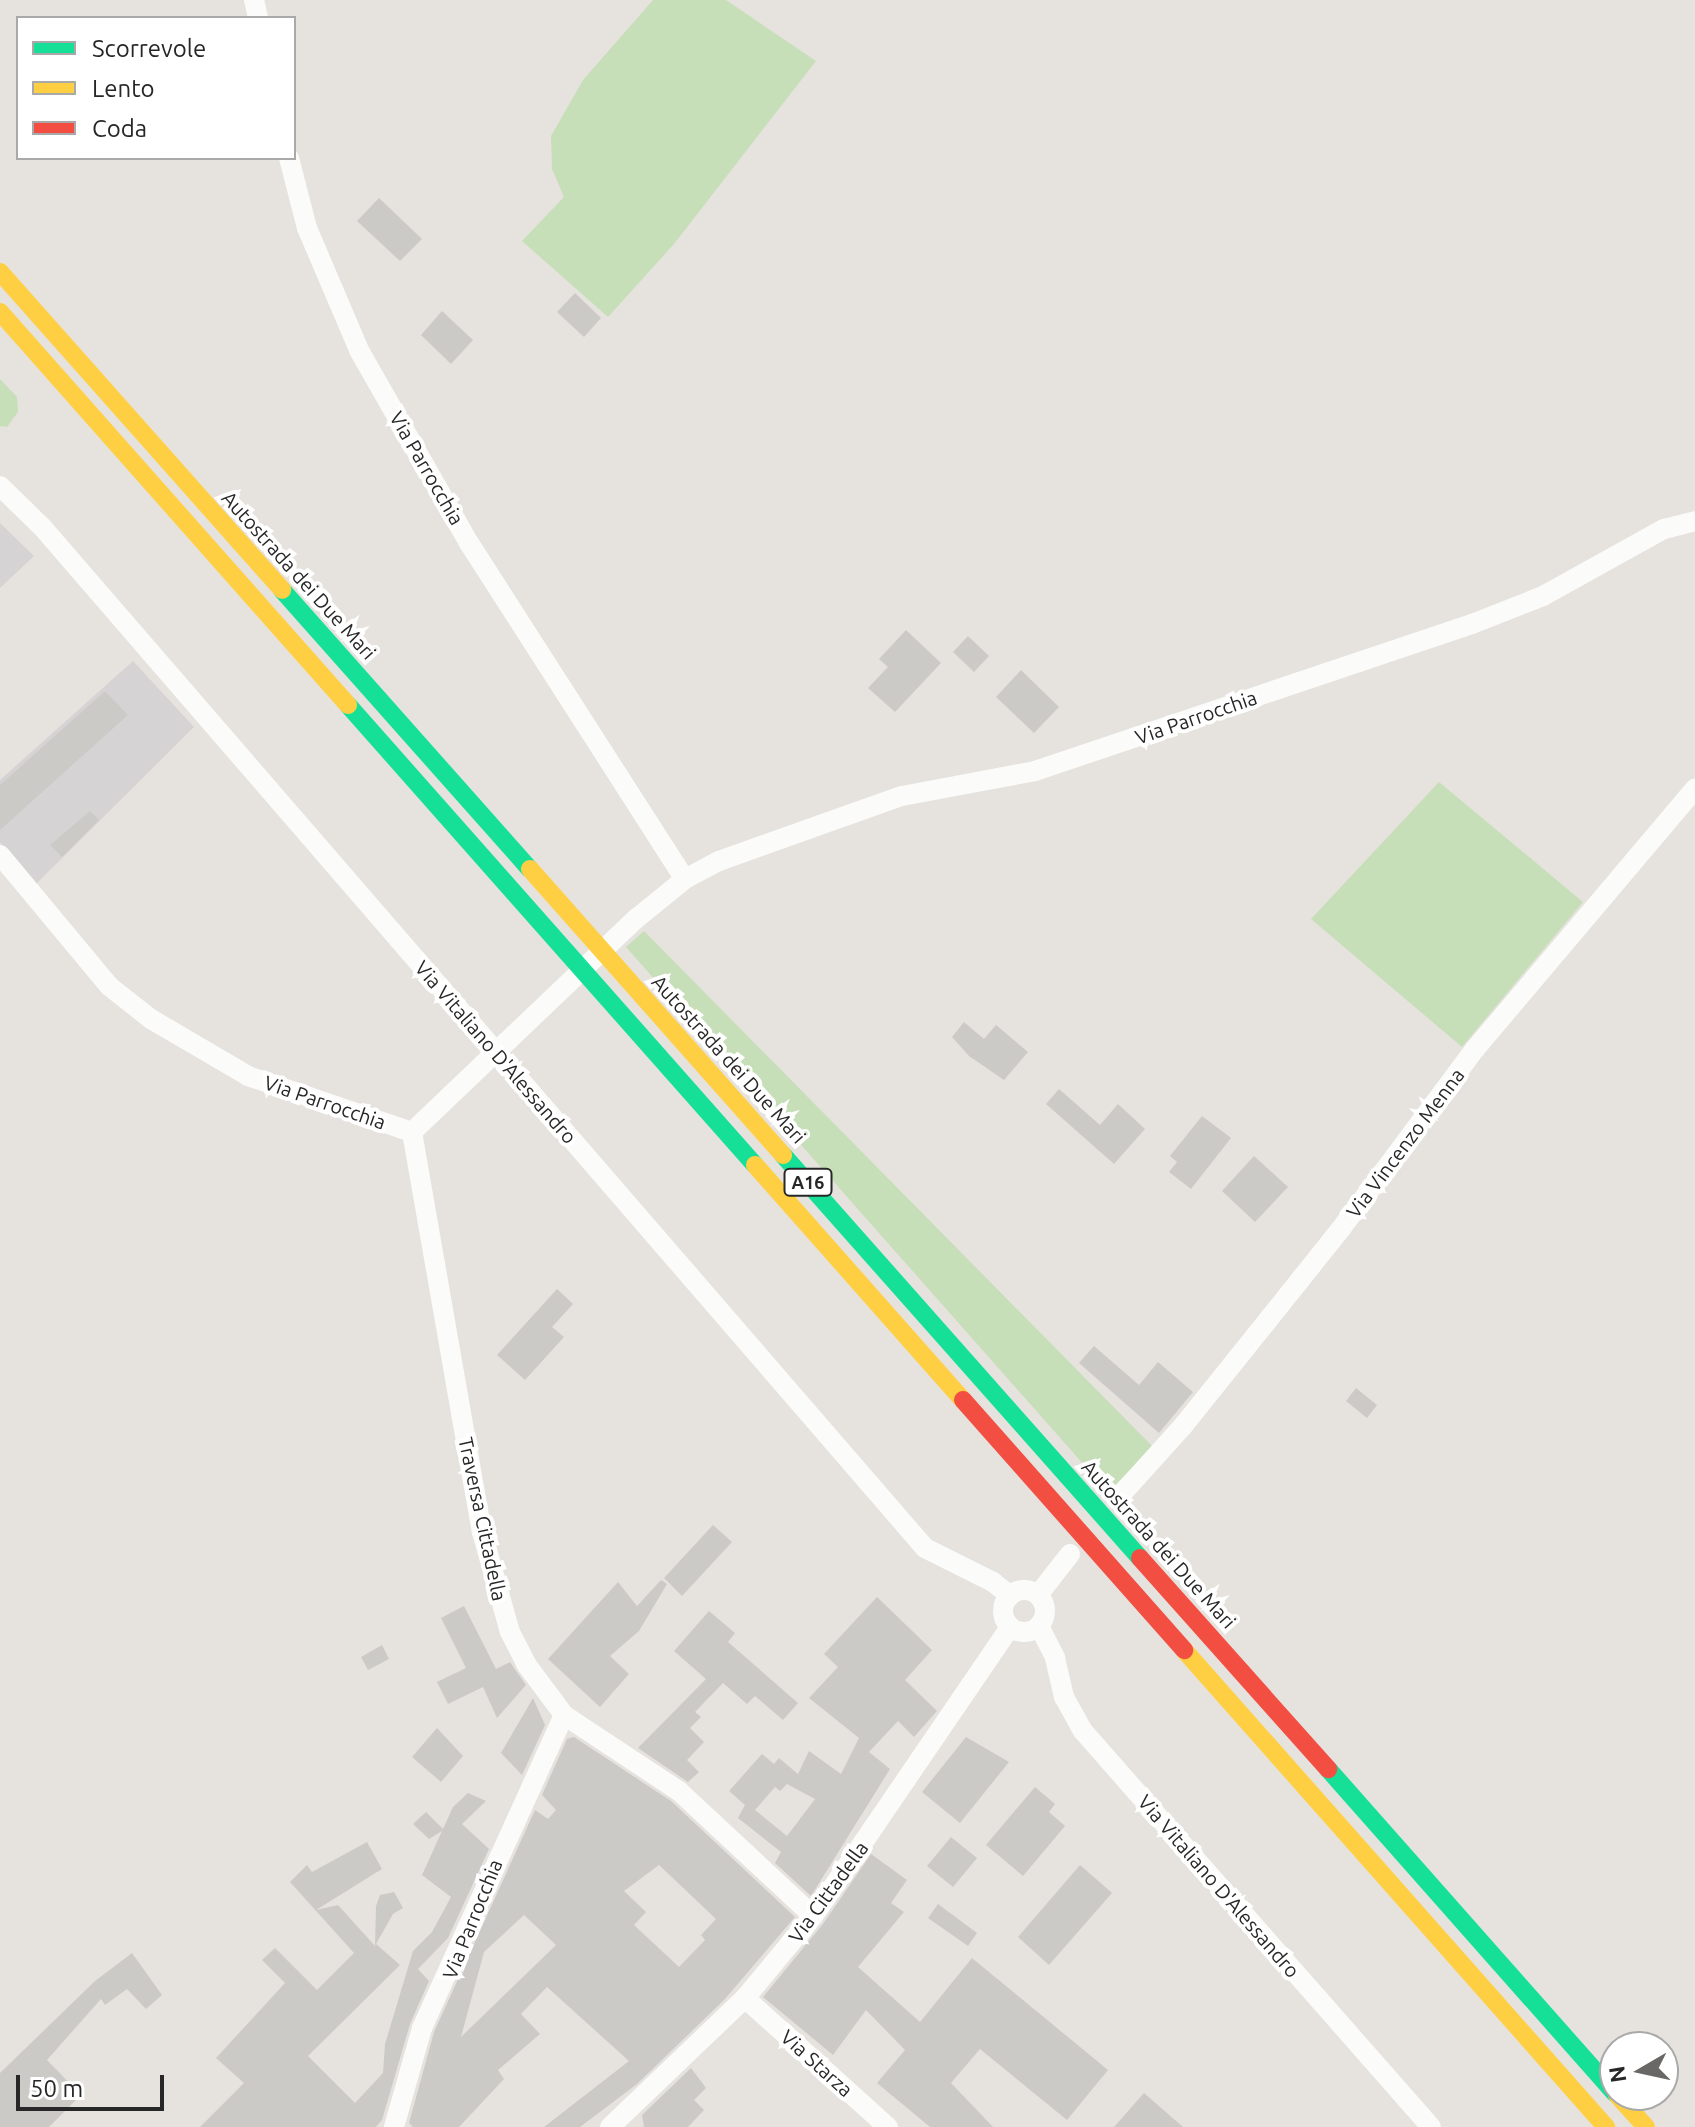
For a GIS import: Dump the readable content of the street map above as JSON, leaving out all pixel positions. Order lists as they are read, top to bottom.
{
  "streets": {
    "highway": ["Autostrada dei Due Mari", "A16"],
    "street": [
      "Via Parrocchia",
      "Via Vitaliano D'Alessandro",
      "Via Vincenzo Menna",
      "Traversa Cittadella",
      "Via Cittadella",
      "Via Starza"
    ]
  },
  "crossings": [
    ["Via Parrocchia", "Traversa Cittadella"],
    ["Via Vitaliano D'Alessandro", "Via Cittadella"],
    ["Traversa Cittadella", "Via Cittadella"],
    ["Via Cittadella", "Via Starza"]
  ],
  "legend": ["Scorrevole", "Lento", "Coda"],
  "scale_bar": "50 m",
  "north": "left"
}
